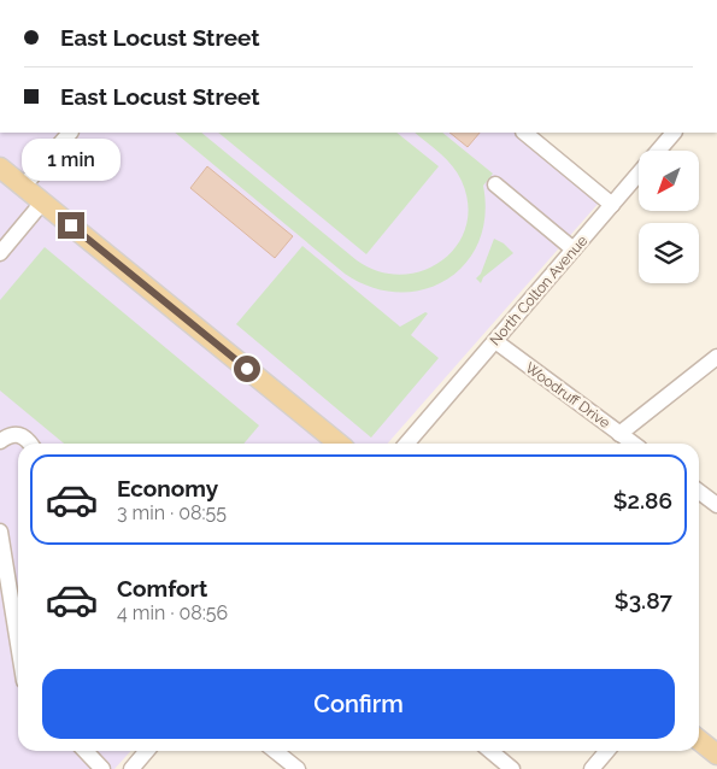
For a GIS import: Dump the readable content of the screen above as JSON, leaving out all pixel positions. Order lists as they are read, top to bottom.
{
  "streets": {
    "street": ["North Colton Avenue", "Woodruff Drive"]
  },
  "crossings": [
    ["North Colton Avenue", "Woodruff Drive"]
  ],
  "north": "bottom left",
  "page": {
    "banner": ["East Locust Street", "East Locust Street"],
    "bubble": "1 min",
    "list": [
      {
        "name": "Economy",
        "note": "3 min · 08:55",
        "value": "$2.86"
      },
      {
        "name": "Comfort",
        "note": "4 min · 08:56",
        "value": "$3.87"
      }
    ],
    "buttons": "Confirm"
  }
}
